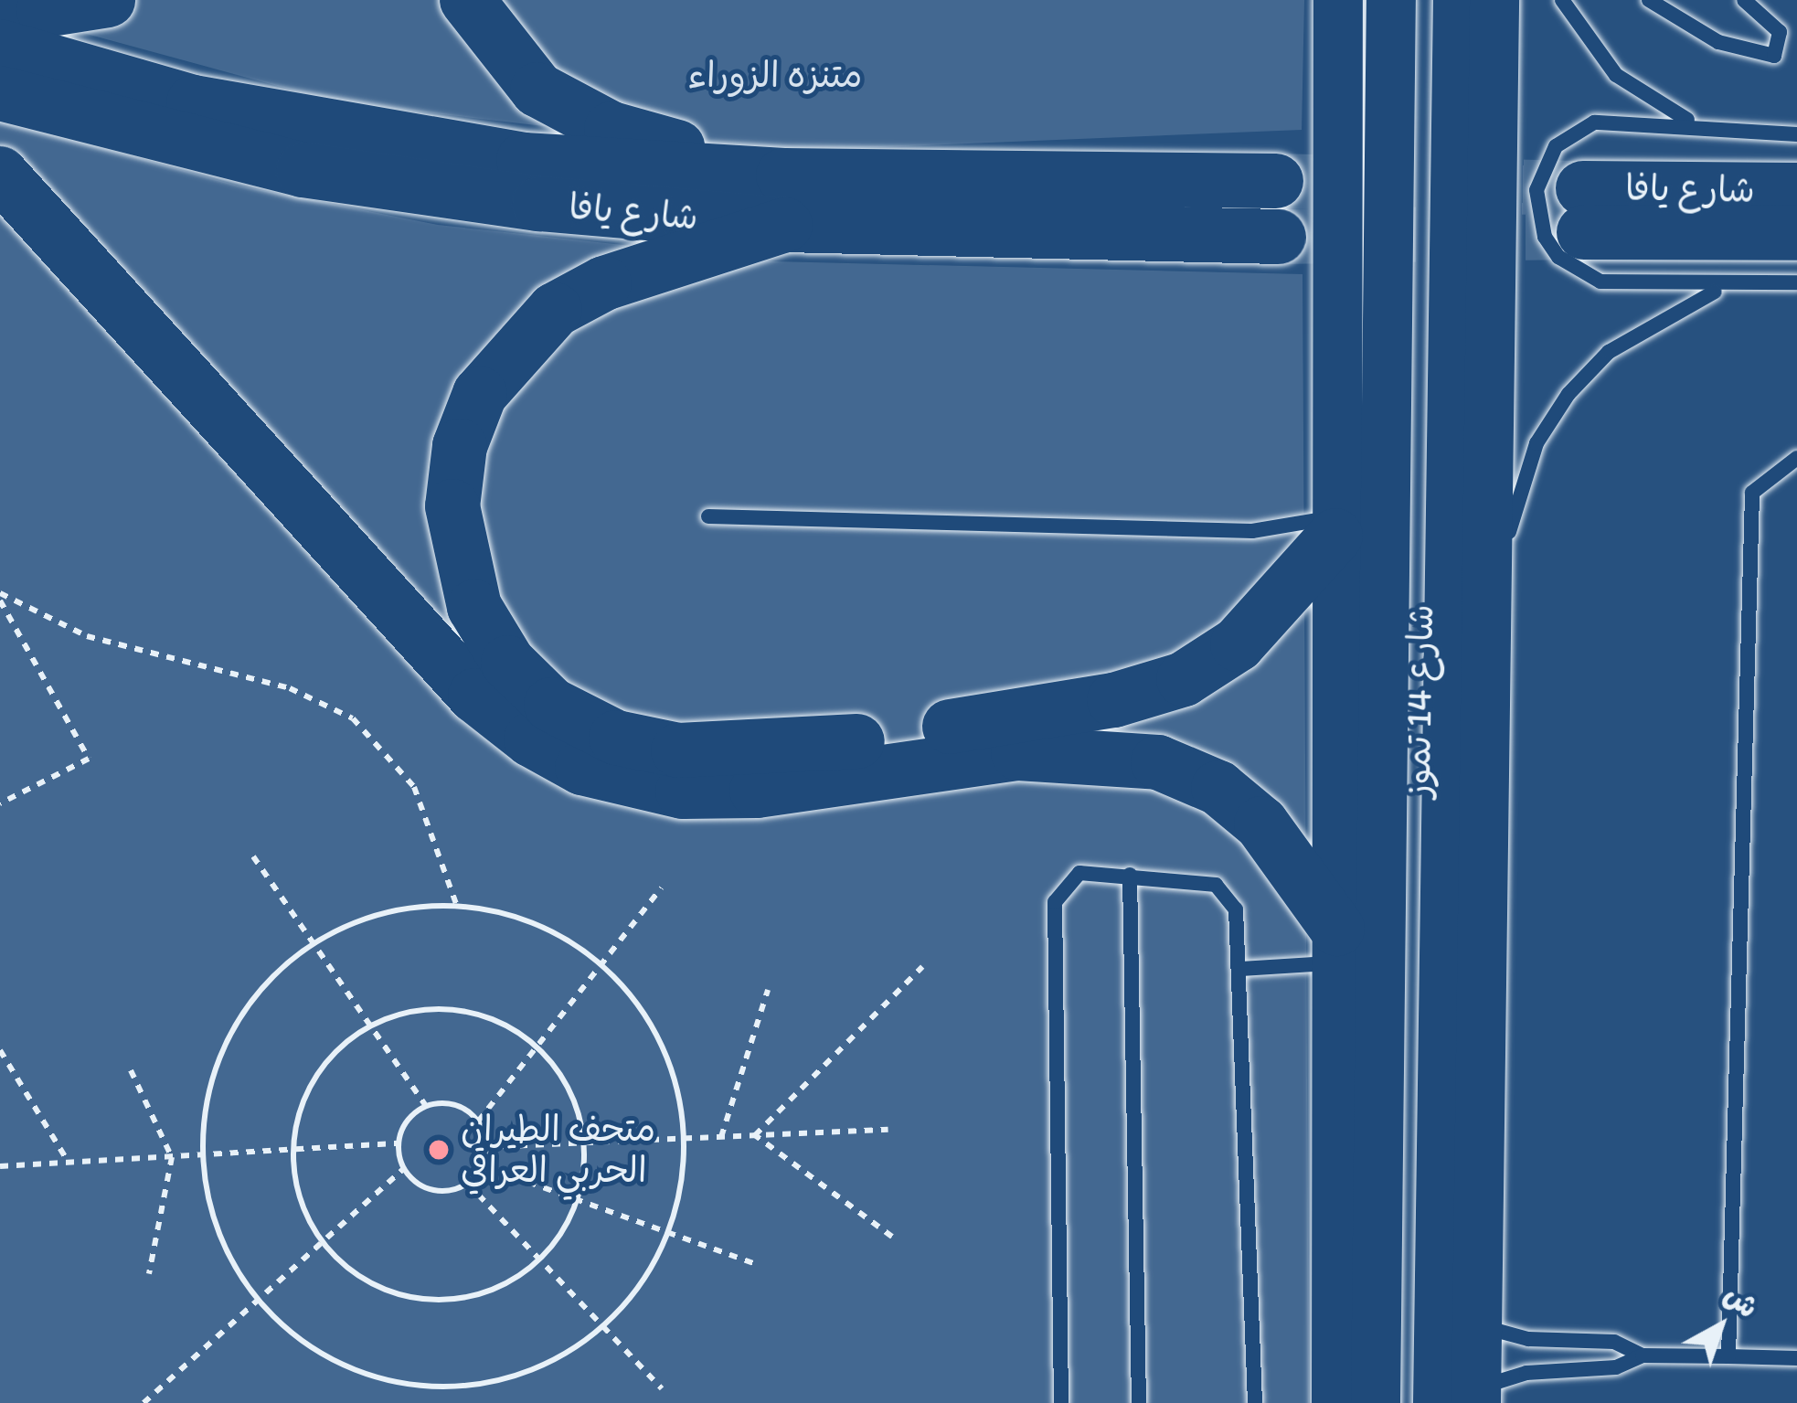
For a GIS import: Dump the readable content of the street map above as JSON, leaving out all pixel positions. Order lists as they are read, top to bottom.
{
  "streets": {
    "highway": ["شارع يافا"],
    "main road": ["شارع 14 تموز"]
  },
  "parks": ["متنزه الزوراء"],
  "places": ["متحف الطيران الحربي العراقي"],
  "north": "top right"
}
